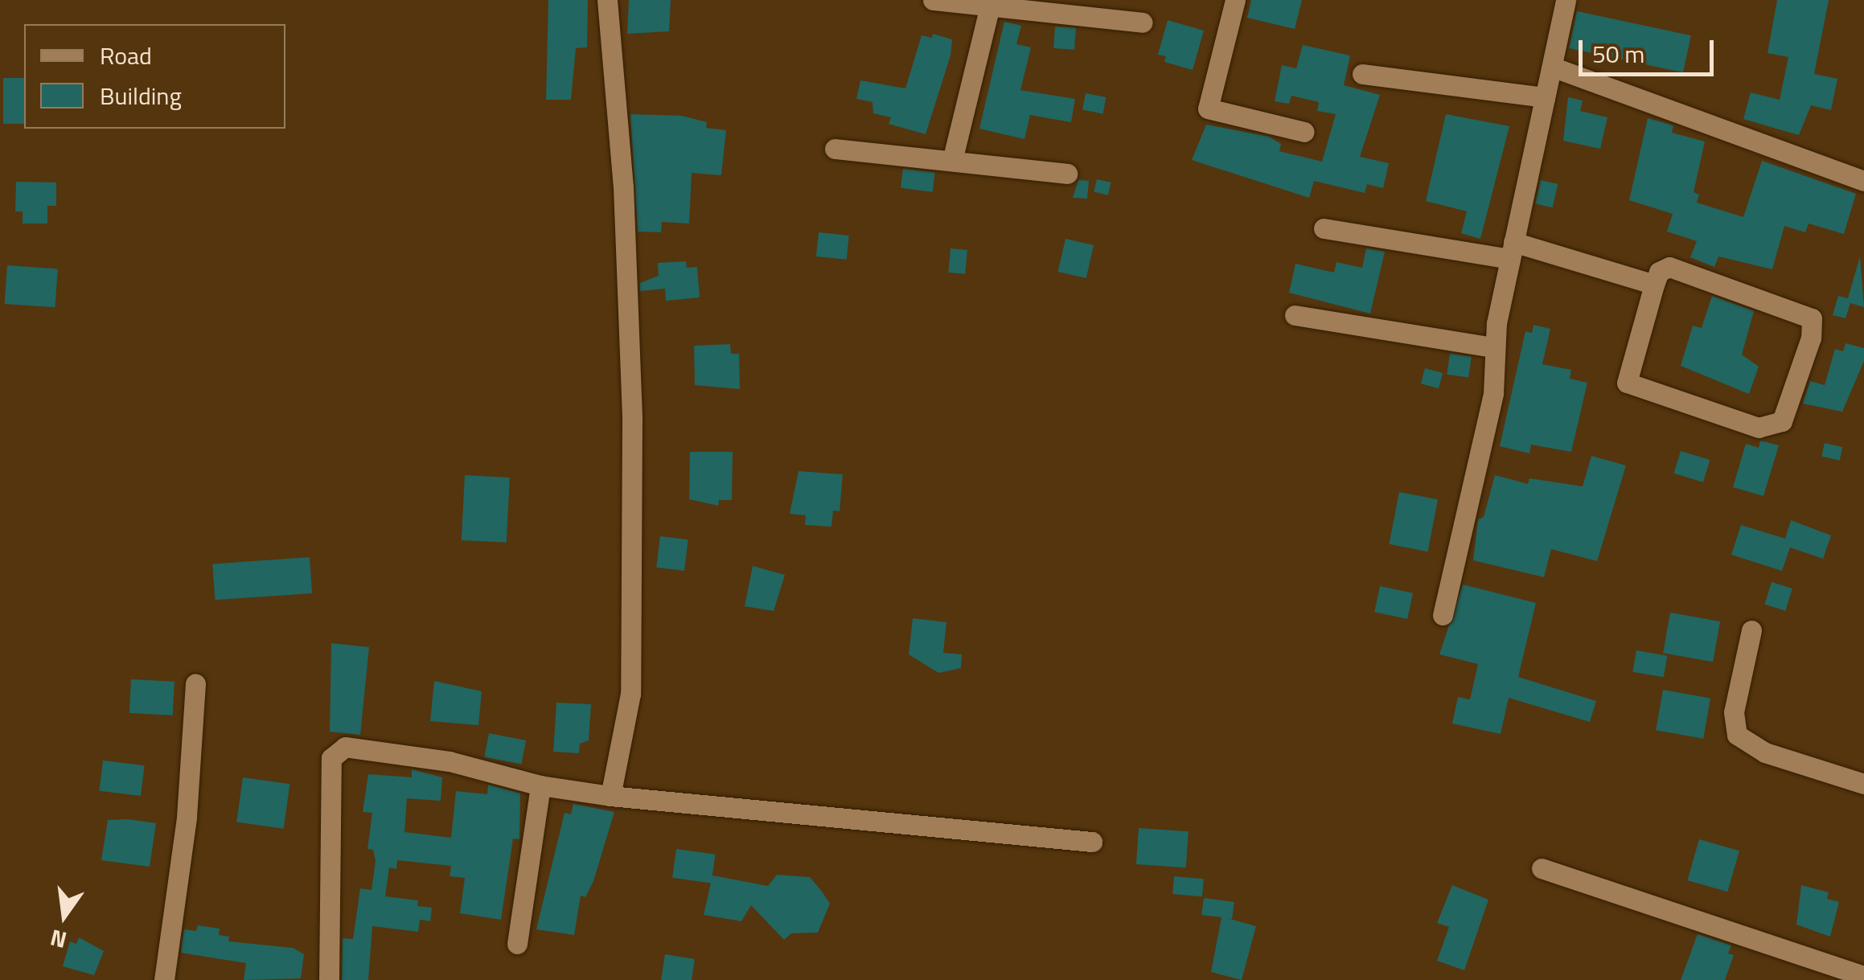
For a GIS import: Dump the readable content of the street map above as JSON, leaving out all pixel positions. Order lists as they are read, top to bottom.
{
  "legend": ["Road", "Building"],
  "scale_bar": "50 m",
  "north": "bottom"
}
